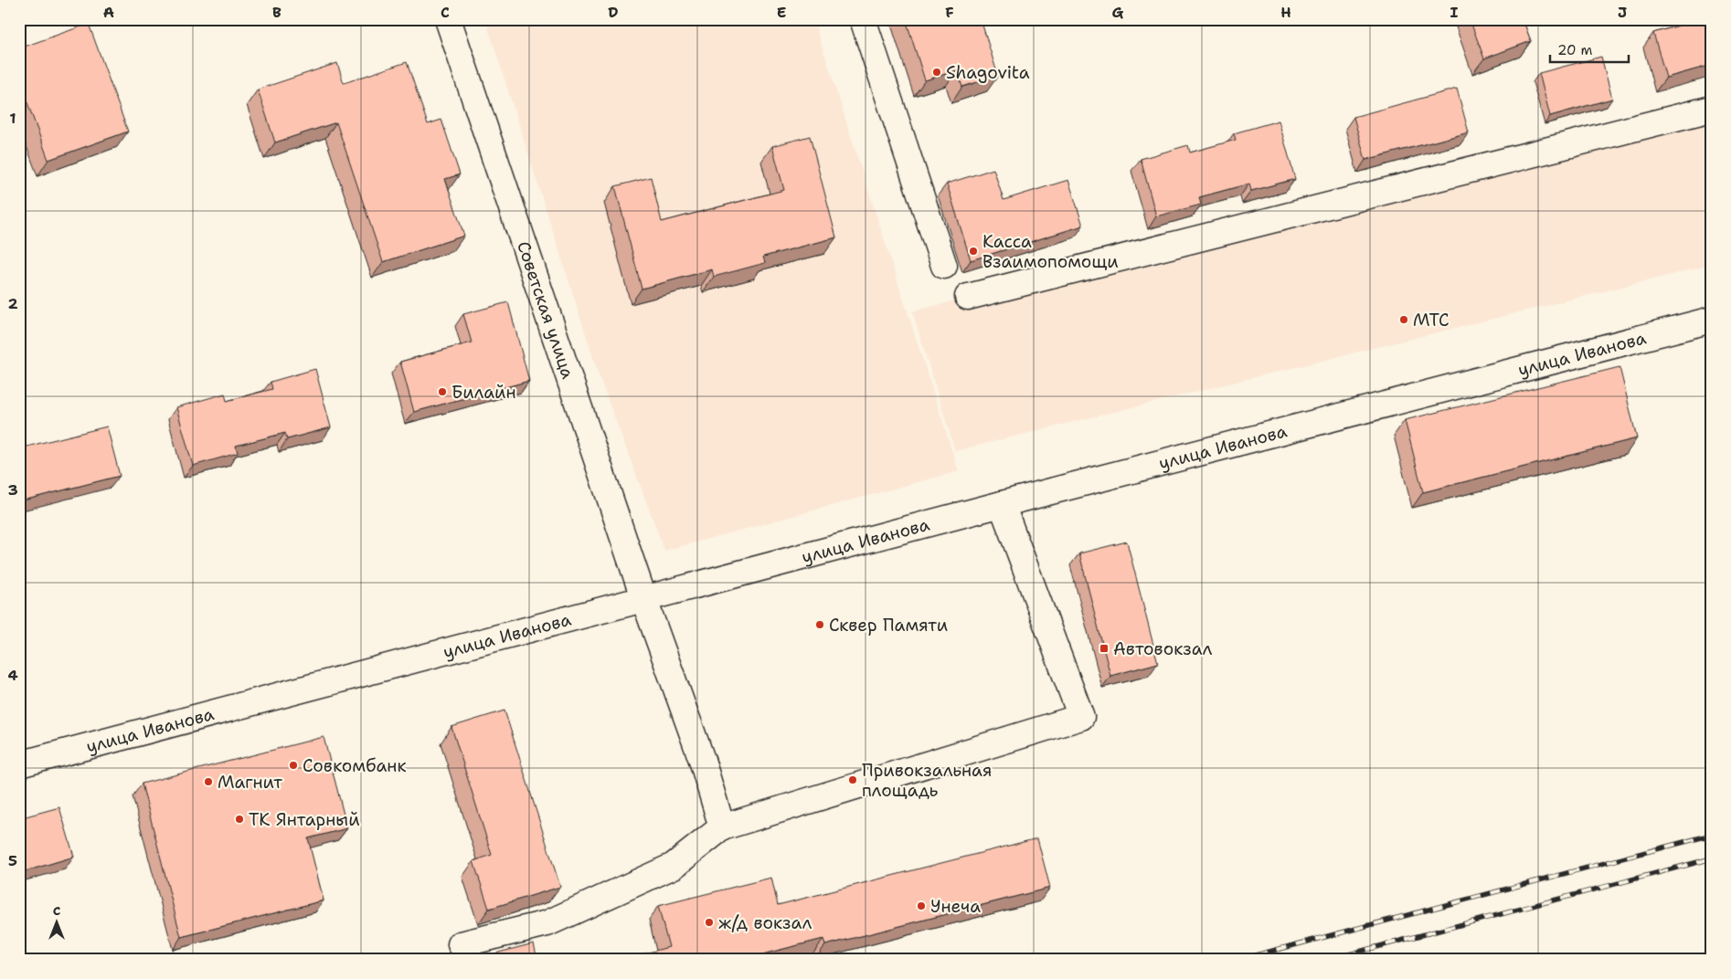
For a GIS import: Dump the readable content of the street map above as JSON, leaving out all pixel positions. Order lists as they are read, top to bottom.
{
  "streets": {
    "main road": ["Советская улица", "улица Иванова"]
  },
  "crossings": [
    ["Советская улица", "улица Иванова"]
  ],
  "places": {
    "other": [
      "Shagovita",
      "Касса Взаимопомощи",
      "МТС",
      "Билайн",
      "Сквер Памяти",
      "Совкомбанк",
      "Привокзальная площадь",
      "Магнит",
      "ТК Янтарный",
      "Унеча",
      "ж/д вокзал"
    ],
    "transit": ["Автовокзал"]
  },
  "scale_bar": "20 m",
  "north": "top",
  "grid": {
    "columns": [
      "A",
      "B",
      "C",
      "D",
      "E",
      "F",
      "G",
      "H",
      "I",
      "J"
    ],
    "rows": [
      "1",
      "2",
      "3",
      "4",
      "5"
    ]
  }
}
